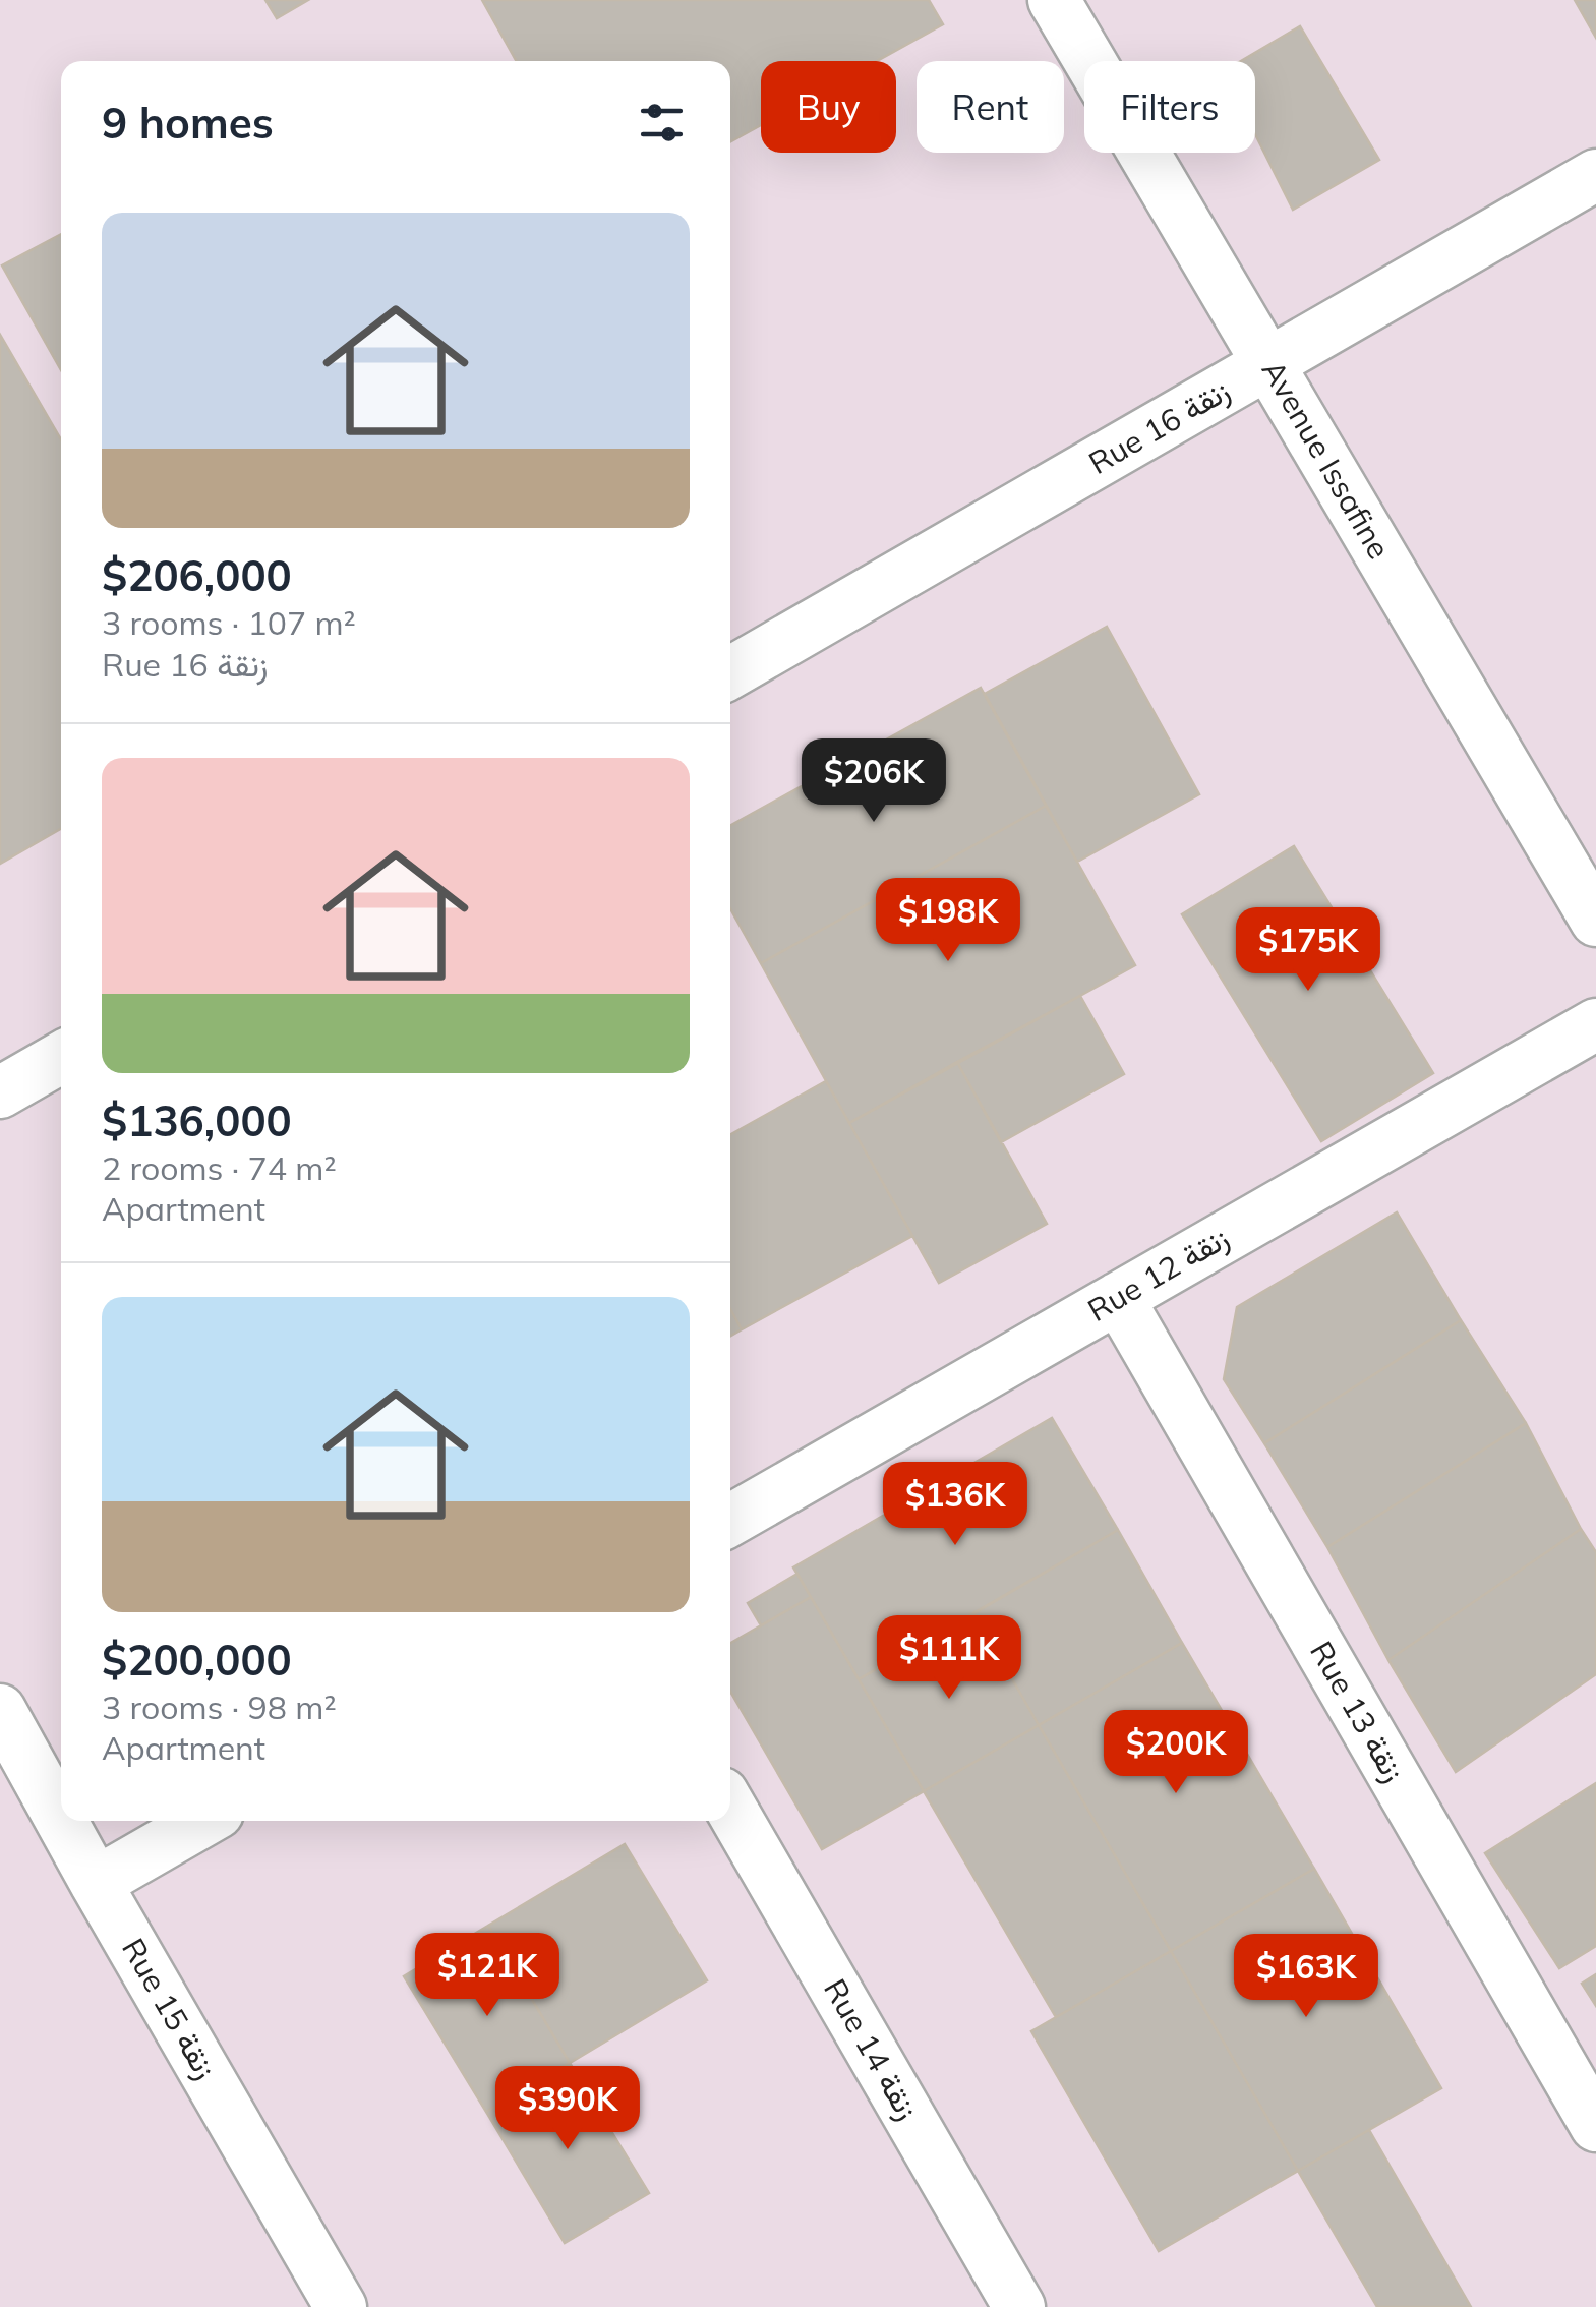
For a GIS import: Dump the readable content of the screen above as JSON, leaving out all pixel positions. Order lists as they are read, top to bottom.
{
  "streets": {
    "street": [
      "Rue 16 زنقة",
      "Avenue Issafine",
      "Rue 12 زنقة",
      "Rue 13 زنقة",
      "Rue 15 زنقة",
      "Rue 14 زنقة"
    ]
  },
  "crossings": [
    ["Rue 16 زنقة", "Avenue Issafine"],
    ["Rue 12 زنقة", "Rue 13 زنقة"]
  ],
  "page": {
    "chip": ["Buy", "Rent", "Filters"],
    "heading": "9 homes",
    "list": [
      {
        "name": "$206,000",
        "note": "3 rooms · 107 m² · Rue 16 زنقة"
      },
      {
        "name": "$136,000",
        "note": "2 rooms · 74 m² · Apartment"
      },
      {
        "name": "$200,000",
        "note": "3 rooms · 98 m² · Apartment"
      }
    ],
    "price": [
      "$206K",
      "$198K",
      "$175K",
      "$136K",
      "$111K",
      "$200K",
      "$121K",
      "$163K",
      "$390K"
    ]
  }
}
